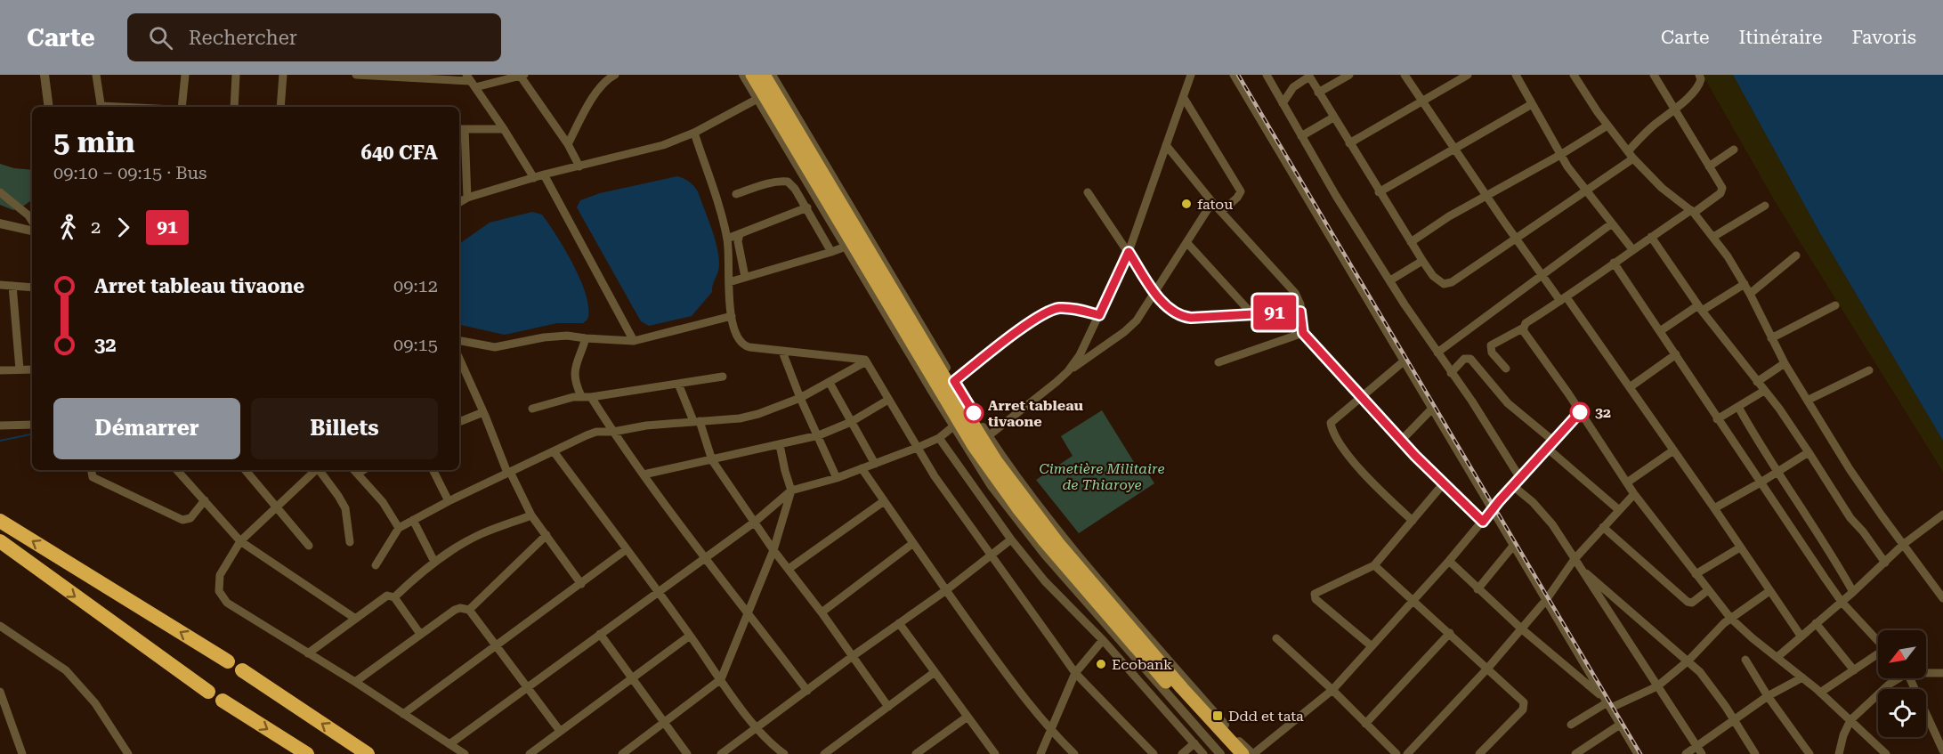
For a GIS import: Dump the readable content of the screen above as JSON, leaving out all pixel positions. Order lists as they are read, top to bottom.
{
  "parks": ["Cimetière Militaire de Thiaroye"],
  "places": {
    "other": [
      "fatou",
      "32",
      "Arret tableau tivaone",
      "Ecobank"
    ],
    "transit": ["Ddd et tata"]
  },
  "lines": ["bus line 91"],
  "north": "bottom left",
  "page": {
    "header": "Carte",
    "search": "Rechercher",
    "nav": ["Carte", "Itinéraire", "Favoris"],
    "on_map": "91",
    "heading": ["5 min", "09:10 – 09:15 · Bus", "640 CFA"],
    "legs": ["2", "91"],
    "list": [
      {
        "name": "Arret tableau tivaone",
        "value": "09:12"
      },
      {
        "name": "32",
        "value": "09:15"
      }
    ],
    "buttons": ["Démarrer", "Billets"]
  }
}
